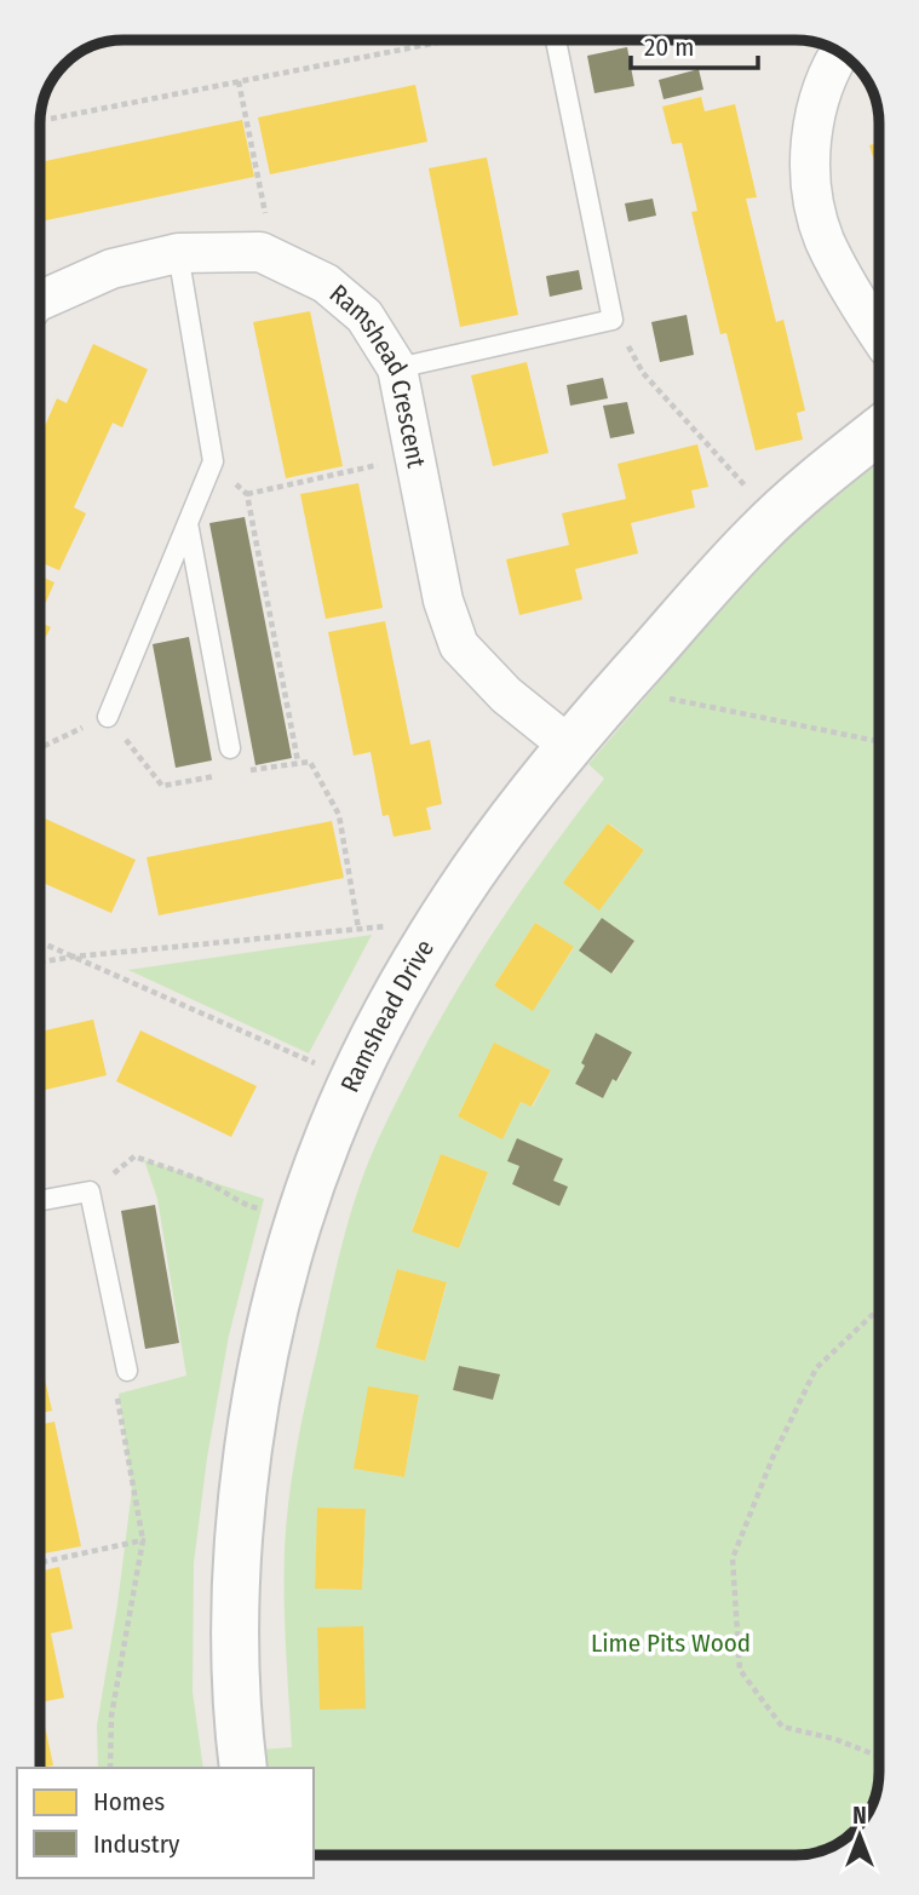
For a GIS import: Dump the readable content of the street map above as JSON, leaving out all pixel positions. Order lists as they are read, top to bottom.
{
  "streets": {
    "street": ["Ramshead Crescent", "Ramshead Drive"]
  },
  "crossings": [
    ["Ramshead Crescent", "Ramshead Drive"]
  ],
  "parks": ["Lime Pits Wood"],
  "legend": ["Homes", "Industry"],
  "scale_bar": "20 m",
  "north": "top"
}
